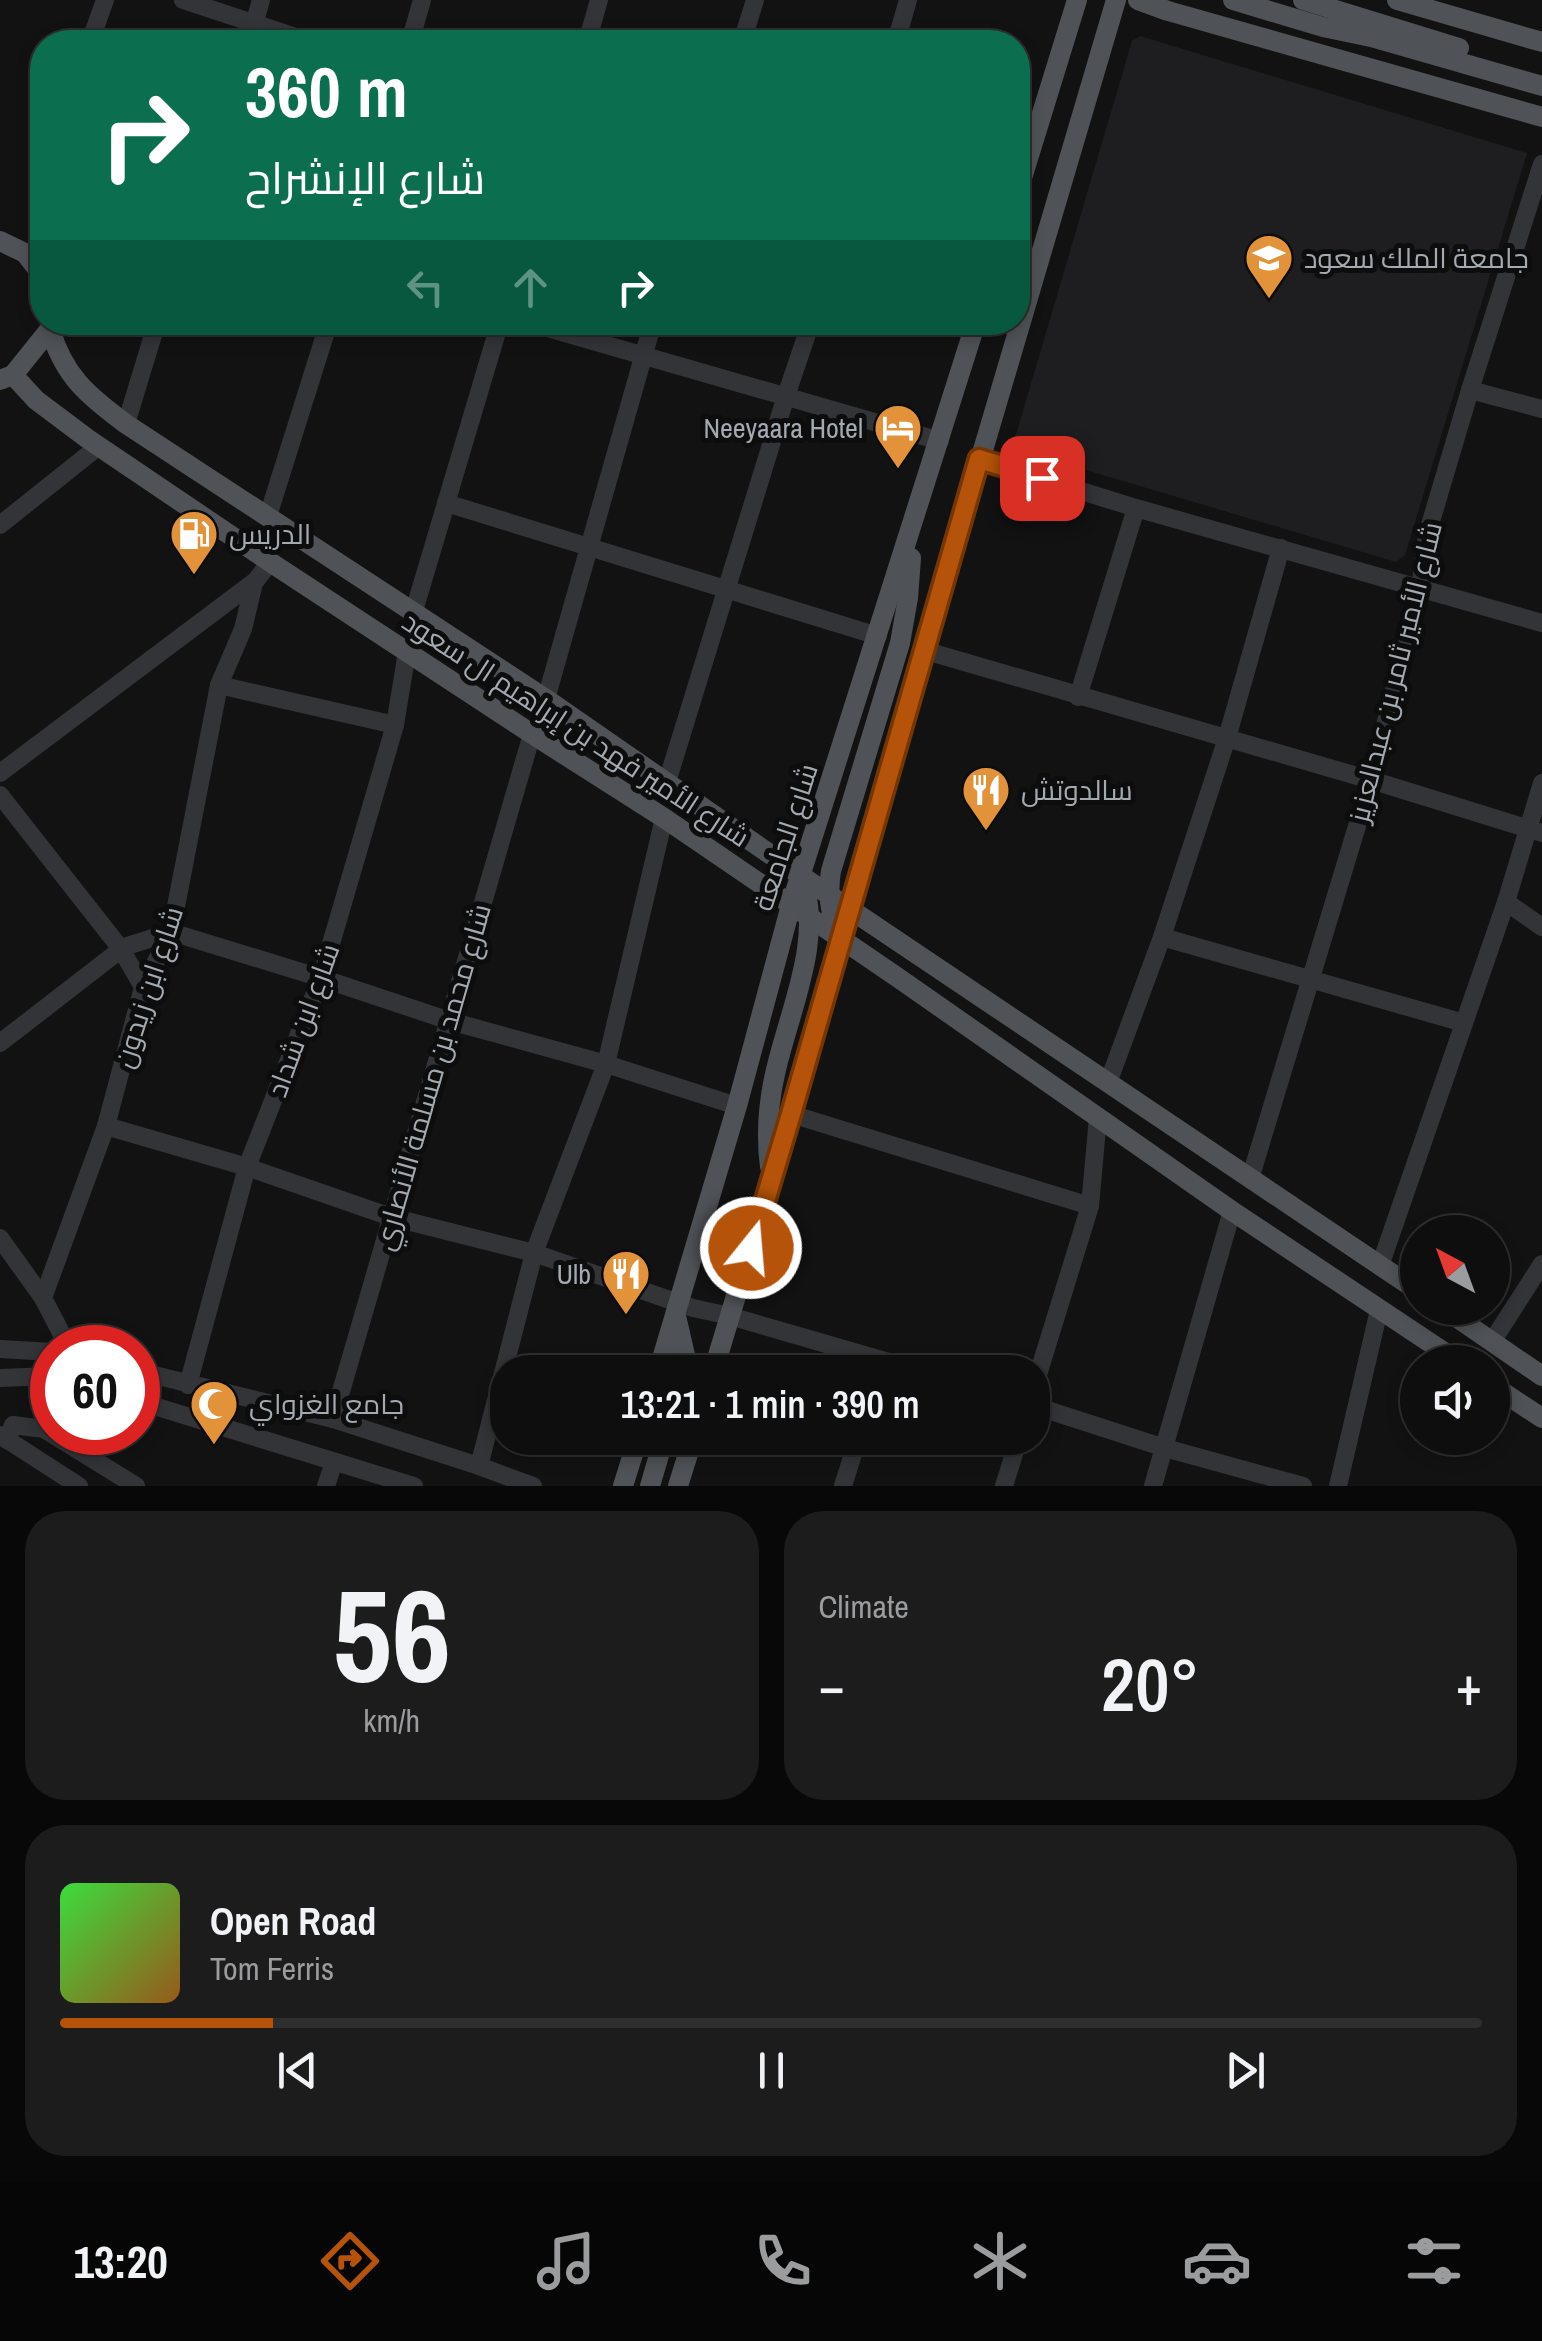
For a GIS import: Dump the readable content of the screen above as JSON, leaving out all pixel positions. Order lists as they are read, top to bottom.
{
  "streets": {
    "main road": ["شارع الأمير فهد بن إبراهيم ال سعود", "شارع الجامعة"],
    "street": [
      "شارع الأمير ثامر بن عبدالعزيز",
      "شارع ابن زيدون",
      "شارع ابن شداد",
      "شارع محمد بن مسلمة الأنصاري"
    ]
  },
  "crossings": [
    ["شارع الأمير ثامر بن عبدالعزيز", "شارع الأمير فهد بن إبراهيم ال سعود"],
    ["شارع الأمير فهد بن إبراهيم ال سعود", "شارع الجامعة"],
    ["شارع الأمير فهد بن إبراهيم ال سعود", "شارع ابن زيدون"],
    ["شارع الأمير فهد بن إبراهيم ال سعود", "شارع ابن شداد"],
    ["شارع الأمير فهد بن إبراهيم ال سعود", "شارع محمد بن مسلمة الأنصاري"]
  ],
  "places": {
    "school or university": ["جامعة الملك سعود"],
    "hotel": ["Neeyaara Hotel"],
    "fuel station": ["الدريس"],
    "restaurant": ["سالدوتش", "Ulb"],
    "mosque": ["جامع الغزواي"]
  },
  "north": "top left",
  "page": {
    "turn": ["360 m", "شارع الإنشراح"],
    "limit": "60",
    "trip": "13:21 · 1 min · 390 m",
    "tile": [
      ["56", "km/h"],
      "Climate"
    ],
    "heat": ["−", "20°", "+"],
    "song": ["Open Road", "Tom Ferris"],
    "tabs": "13:20"
  }
}
